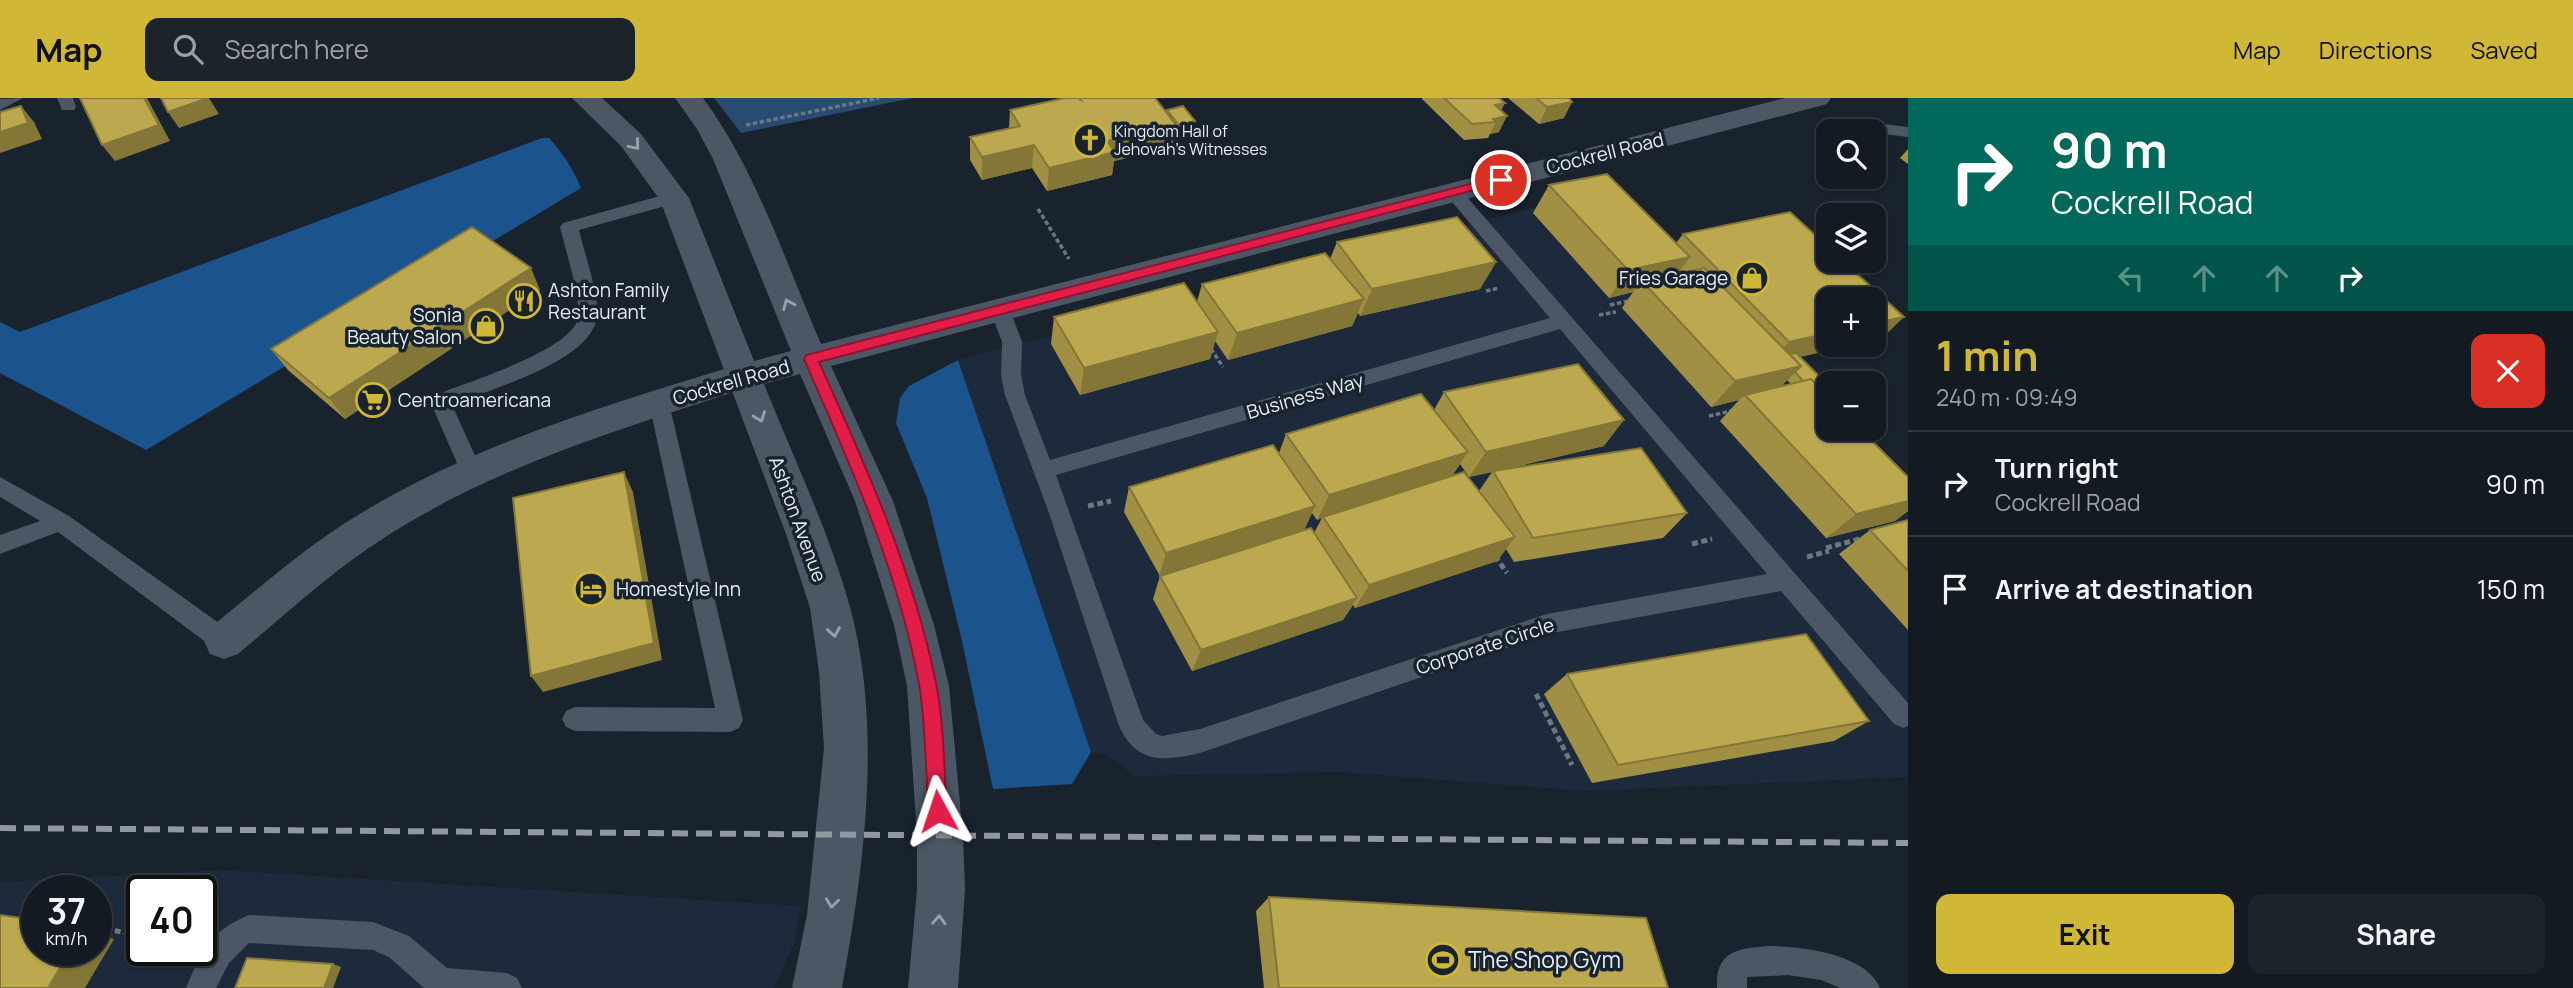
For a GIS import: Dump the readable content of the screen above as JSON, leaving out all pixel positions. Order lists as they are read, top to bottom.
{
  "streets": {
    "street": ["Cockrell Road", "Ashton Avenue"],
    "lane": ["Business Way", "Corporate Circle"]
  },
  "crossings": [
    ["Cockrell Road", "Ashton Avenue"],
    ["Business Way", "Corporate Circle"]
  ],
  "places": {
    "church": ["Kingdom Hall of Jehovah's Witnesses"],
    "shop": ["Fries Garage", "Sonia Beauty Salon"],
    "restaurant": ["Ashton Family Restaurant"],
    "supermarket": ["Centroamericana"],
    "hotel": ["Homestyle Inn"],
    "sports": ["The Shop Gym"]
  },
  "page": {
    "header": "Map",
    "search": "Search here",
    "nav": ["Map", "Directions", "Saved"],
    "turn": ["90 m", "Cockrell Road"],
    "map_buttons": ["+", "−"],
    "heading": ["1 min", "240 m · 09:49"],
    "list": [
      {
        "name": "Turn right",
        "note": "Cockrell Road",
        "value": "90 m"
      },
      {
        "name": "Arrive at destination",
        "value": "150 m"
      }
    ],
    "speed": "37 km/h",
    "limit": "40",
    "buttons": ["Exit", "Share"]
  }
}
